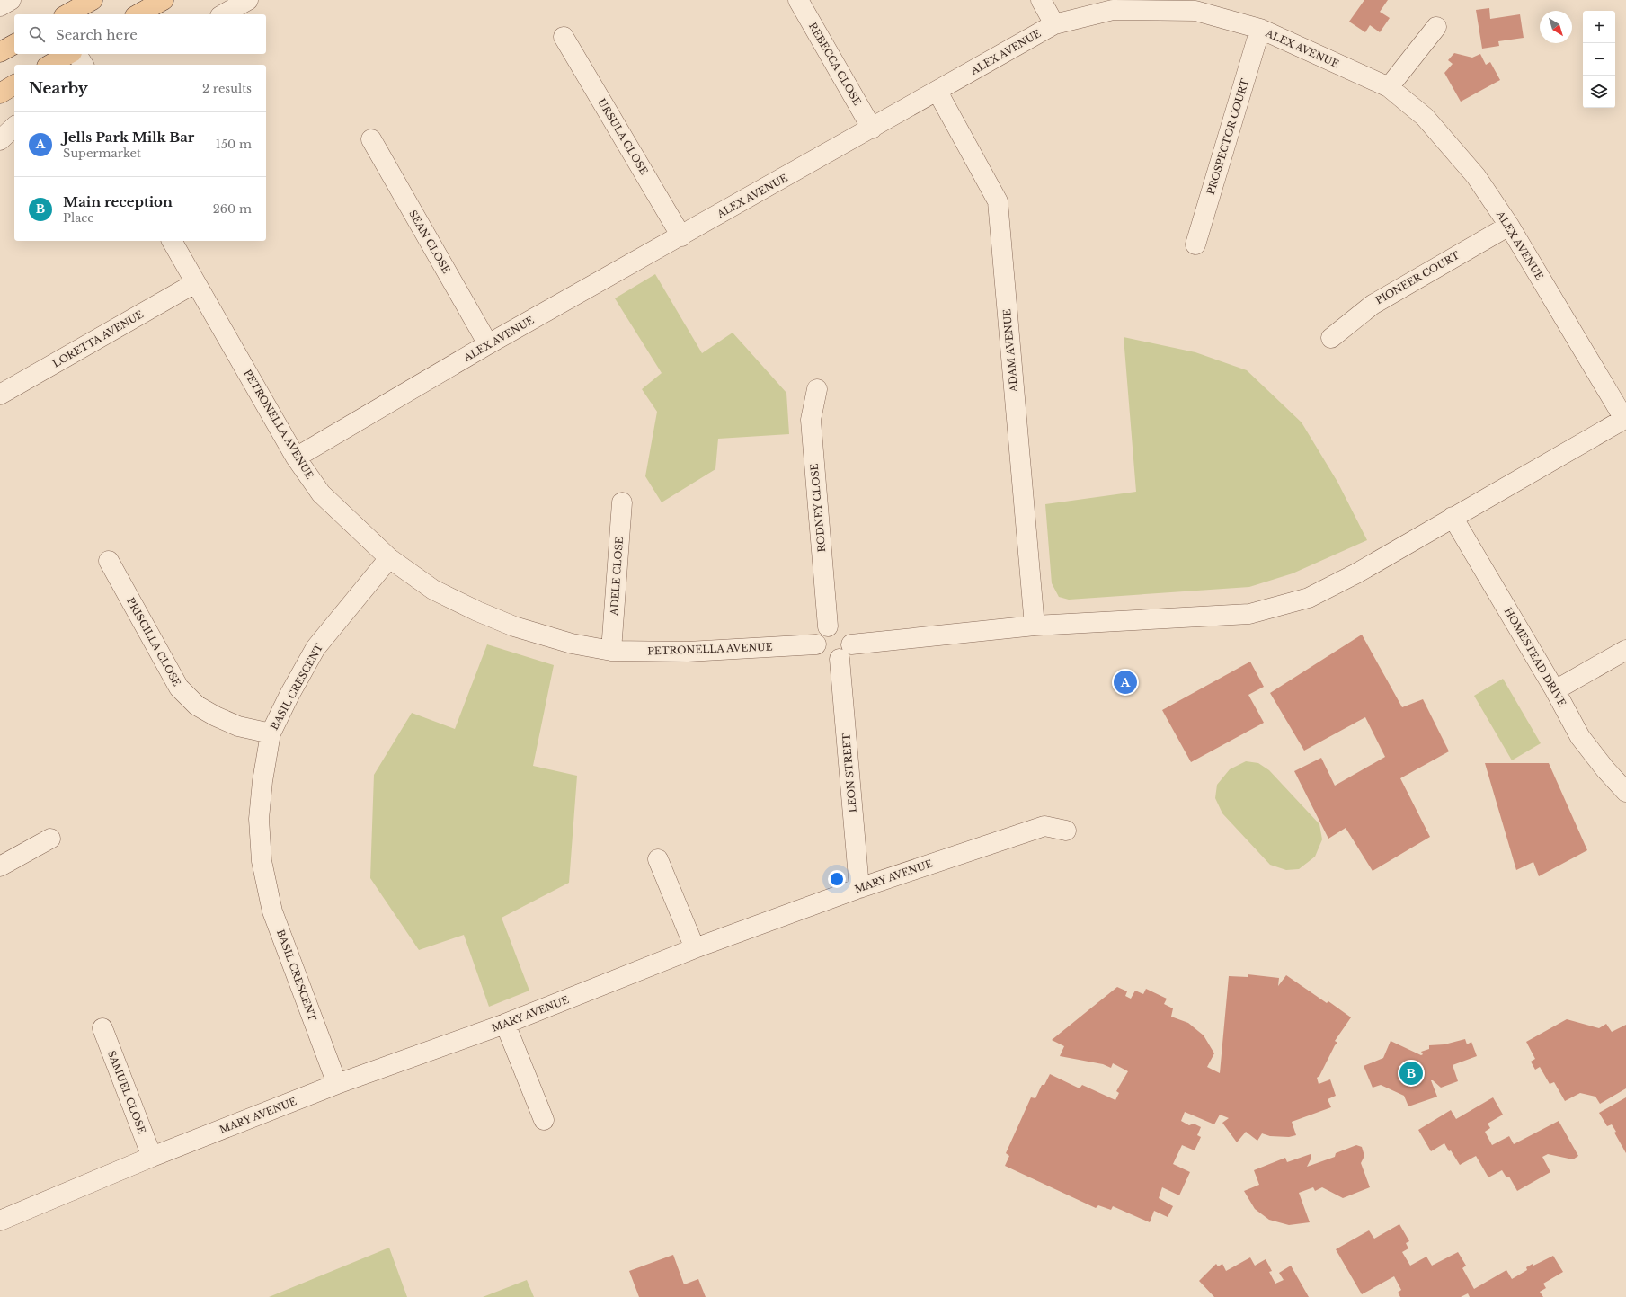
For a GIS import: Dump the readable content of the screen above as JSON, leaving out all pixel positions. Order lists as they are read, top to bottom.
{
  "streets": {
    "street": [
      "ALEX AVENUE",
      "REBECCA CLOSE",
      "URSULA CLOSE",
      "PROSPECTOR COURT",
      "SEAN CLOSE",
      "PIONEER COURT",
      "LORETTA AVENUE",
      "ADAM AVENUE",
      "PETRONELLA AVENUE",
      "RODNEY CLOSE",
      "ADELE CLOSE",
      "PRISCILLA CLOSE",
      "HOMESTEAD DRIVE",
      "BASIL CRESCENT",
      "LEON STREET",
      "MARY AVENUE",
      "SAMUEL CLOSE"
    ]
  },
  "crossings": [
    ["ALEX AVENUE", "REBECCA CLOSE"],
    ["ALEX AVENUE", "URSULA CLOSE"],
    ["ALEX AVENUE", "PROSPECTOR COURT"],
    ["ALEX AVENUE", "SEAN CLOSE"],
    ["ALEX AVENUE", "PIONEER COURT"],
    ["ALEX AVENUE", "ADAM AVENUE"],
    ["ALEX AVENUE", "PETRONELLA AVENUE"],
    ["LORETTA AVENUE", "PETRONELLA AVENUE"],
    ["PETRONELLA AVENUE", "RODNEY CLOSE"],
    ["PETRONELLA AVENUE", "ADELE CLOSE"],
    ["PETRONELLA AVENUE", "BASIL CRESCENT"],
    ["PETRONELLA AVENUE", "LEON STREET"],
    ["RODNEY CLOSE", "LEON STREET"],
    ["PRISCILLA CLOSE", "BASIL CRESCENT"],
    ["BASIL CRESCENT", "MARY AVENUE"],
    ["LEON STREET", "MARY AVENUE"],
    ["MARY AVENUE", "SAMUEL CLOSE"]
  ],
  "north": "bottom right",
  "page": {
    "map_buttons": ["+", "−"],
    "search": "Search here",
    "heading": ["Nearby", "2 results"],
    "list": [
      {
        "mark": "A",
        "name": "Jells Park Milk Bar",
        "note": "Supermarket",
        "value": "150 m"
      },
      {
        "mark": "B",
        "name": "Main reception",
        "note": "Place",
        "value": "260 m"
      }
    ],
    "pins": ["A", "B"]
  }
}
